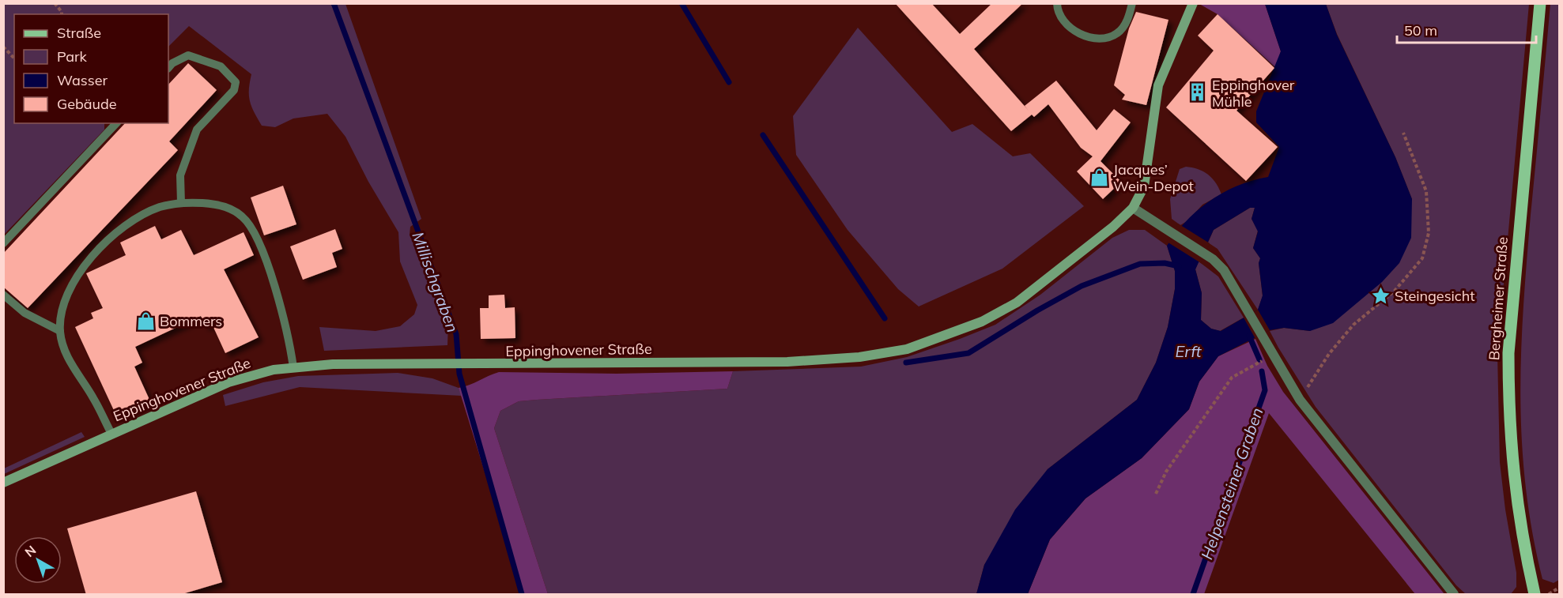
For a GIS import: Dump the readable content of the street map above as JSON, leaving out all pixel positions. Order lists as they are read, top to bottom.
{
  "streets": {
    "main road": ["Bergheimer Straße", "Eppinghovener Straße"]
  },
  "water": ["Millischgraben", "Erft", "Helpensteiner Graben"],
  "places": {
    "building": ["Eppinghover Mühle"],
    "shop": ["Jacques’ Wein-Depot", "Bommers"],
    "place": ["Steingesicht"]
  },
  "legend": [
    "Straße",
    "Park",
    "Wasser",
    "Gebäude"
  ],
  "scale_bar": "50 m",
  "north": "top left"
}
